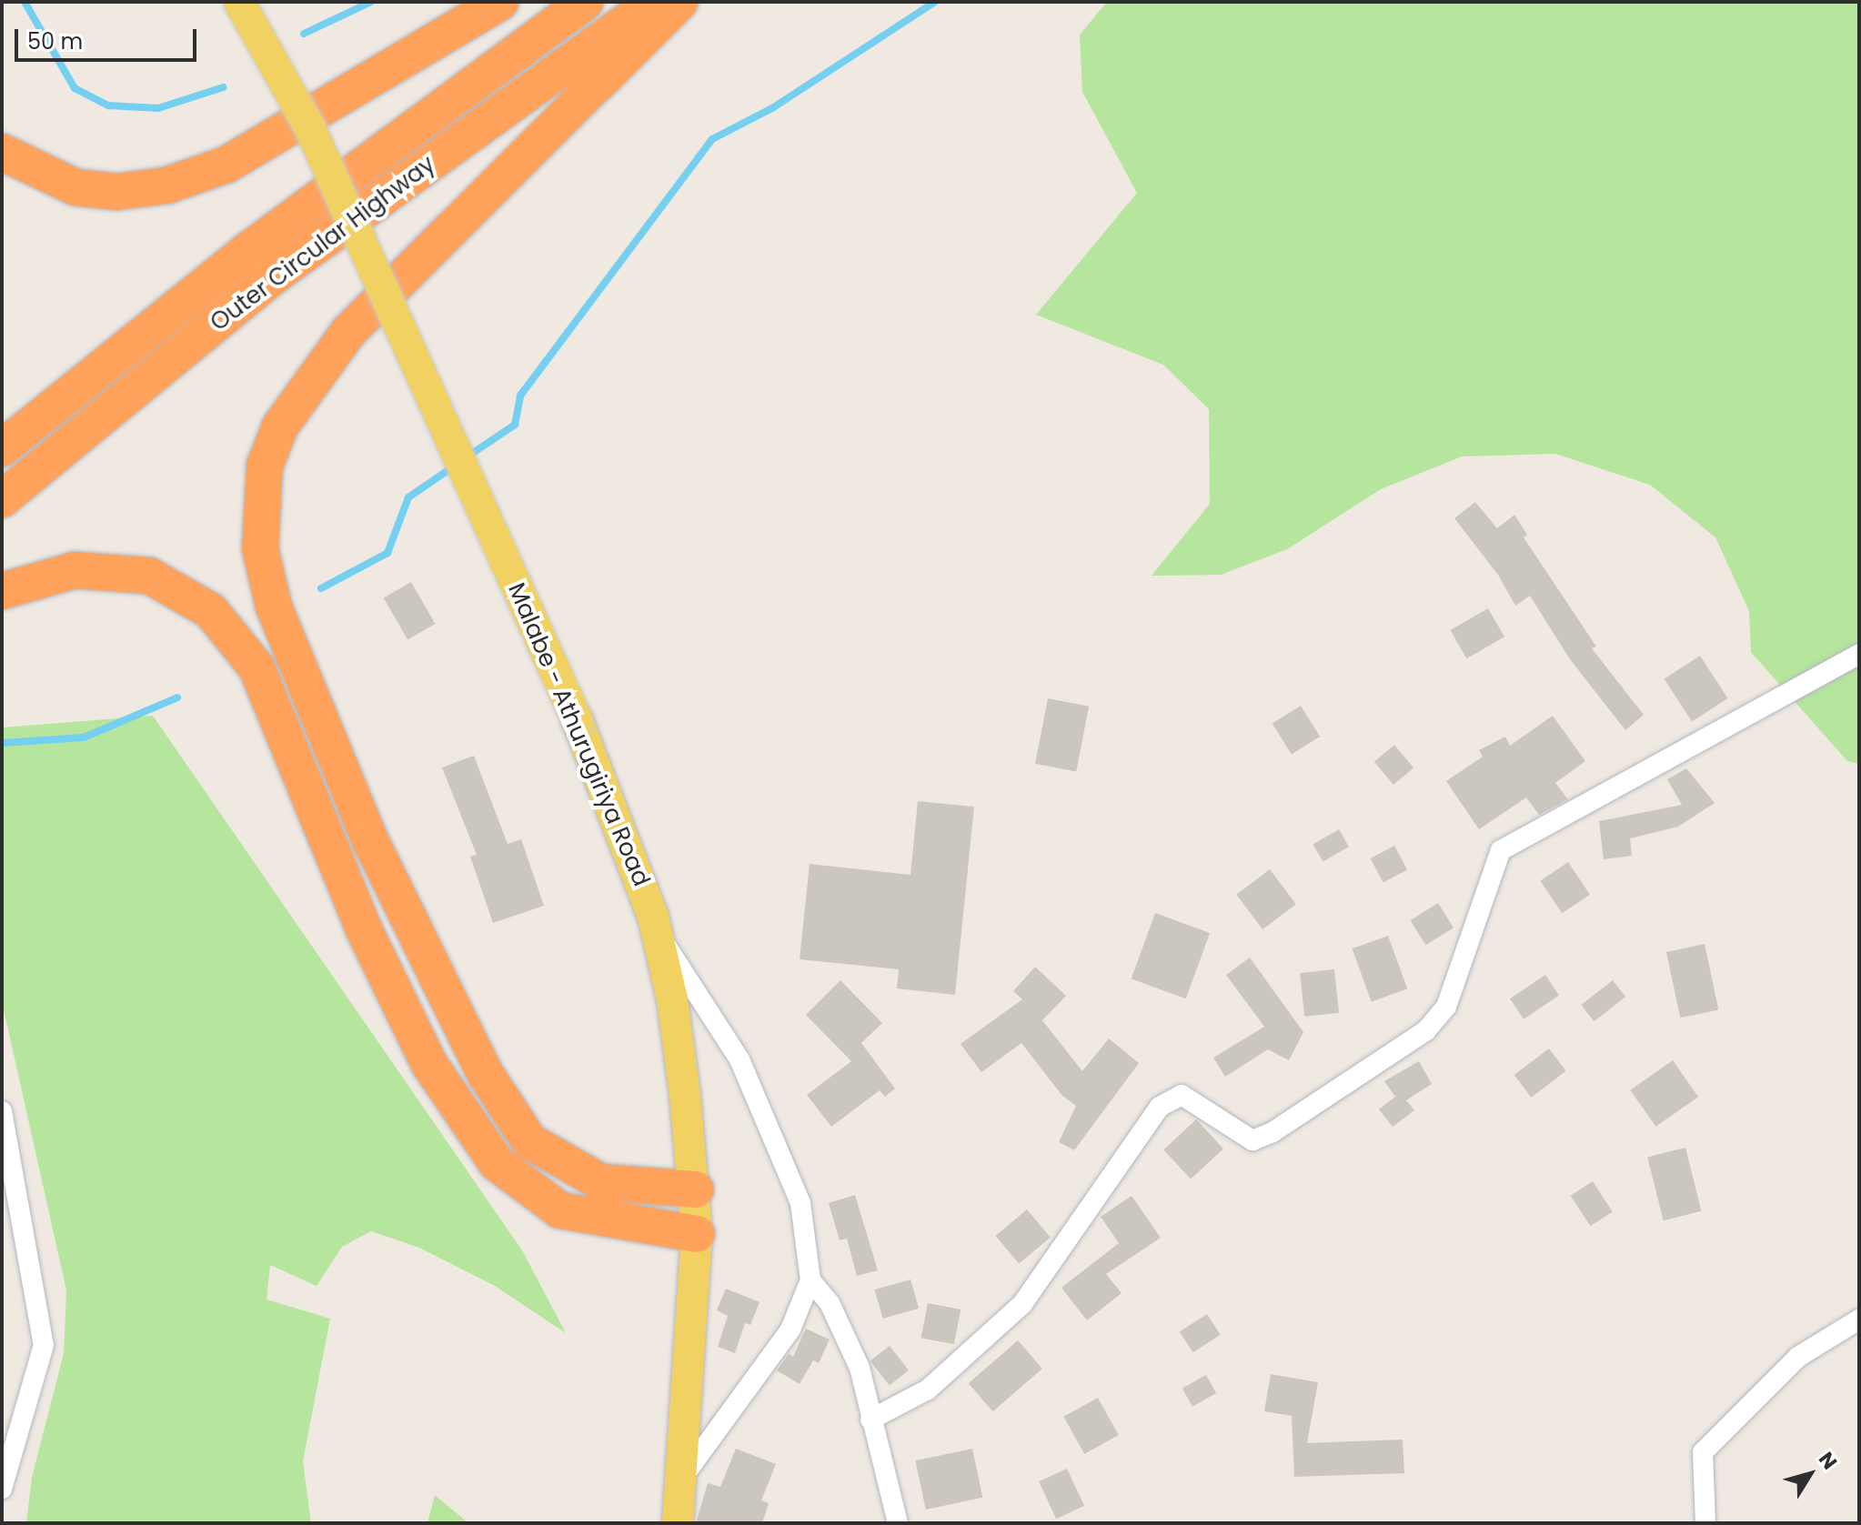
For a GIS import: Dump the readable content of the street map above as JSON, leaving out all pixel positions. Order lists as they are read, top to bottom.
{
  "streets": {
    "highway": ["Outer Circular Highway"],
    "main road": ["Malabe - Athurugiriya Road"]
  },
  "scale_bar": "50 m",
  "north": "top right"
}
